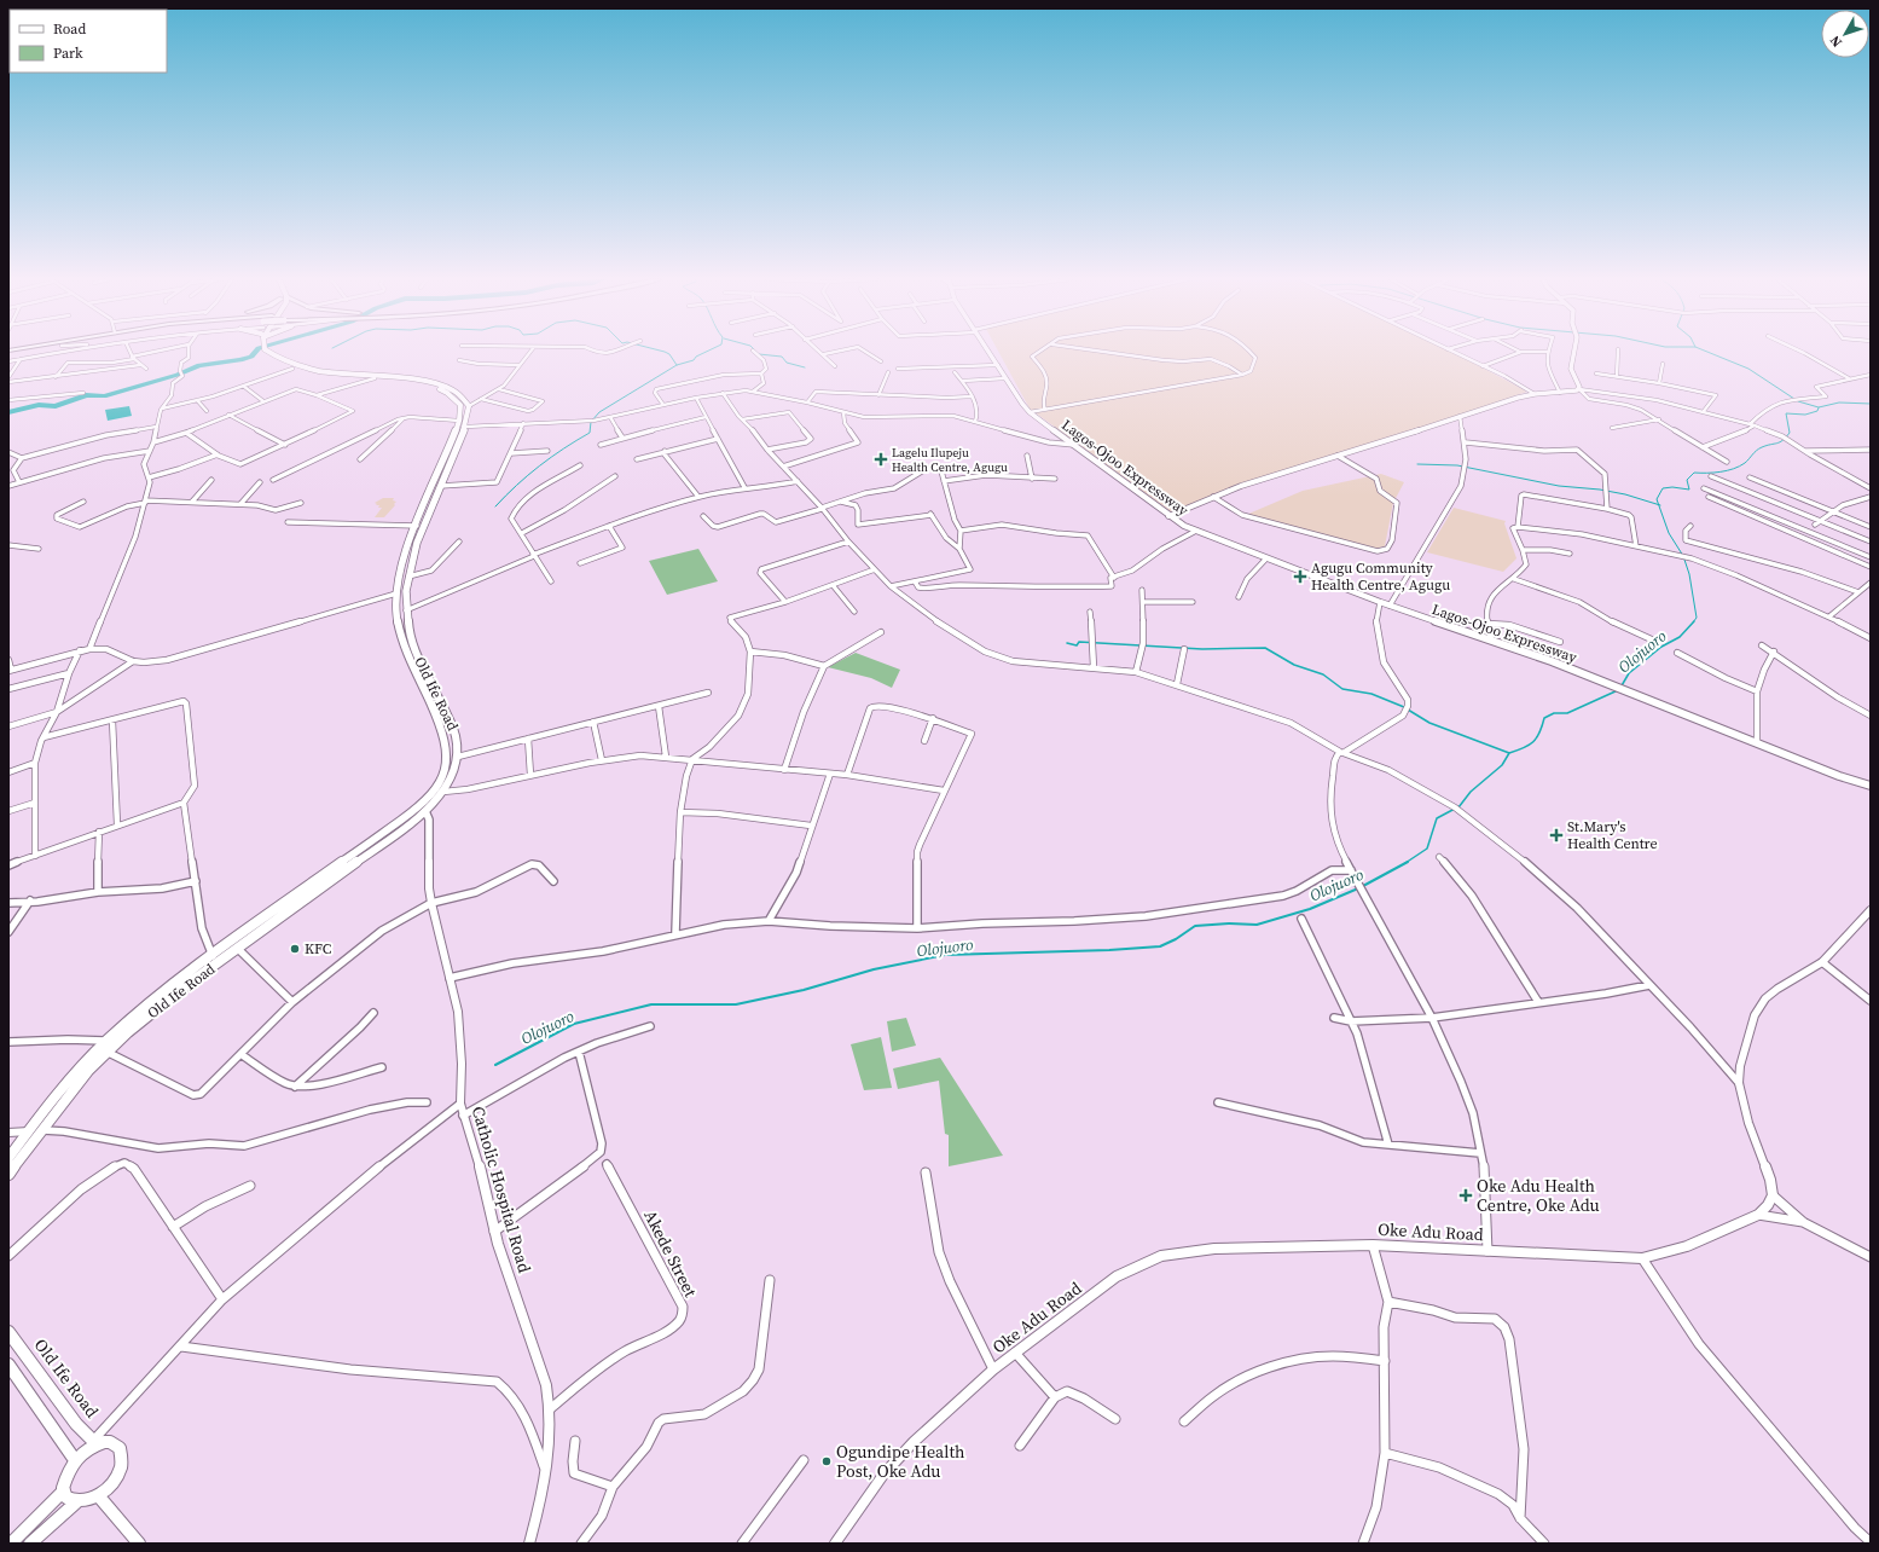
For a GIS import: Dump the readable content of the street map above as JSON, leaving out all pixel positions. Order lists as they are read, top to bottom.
{
  "streets": {
    "main road": ["Lagos-Ojoo Expressway", "Old Ife Road"],
    "street": ["Catholic Hospital Road", "Oke Adu Road", "Akede Street"]
  },
  "crossings": [
    ["Old Ife Road", "Catholic Hospital Road"],
    ["Catholic Hospital Road", "Akede Street"]
  ],
  "water": ["Olojuoro"],
  "places": {
    "health": [
      "Lagelu Ilupeju Health Centre, Agugu",
      "Agugu Community Health Centre, Agugu",
      "St.Mary's Health Centre",
      "Oke Adu Health Centre, Oke Adu"
    ],
    "other": ["KFC", "Ogundipe Health Post, Oke Adu"]
  },
  "legend": ["Road", "Park"],
  "north": "bottom left"
}
